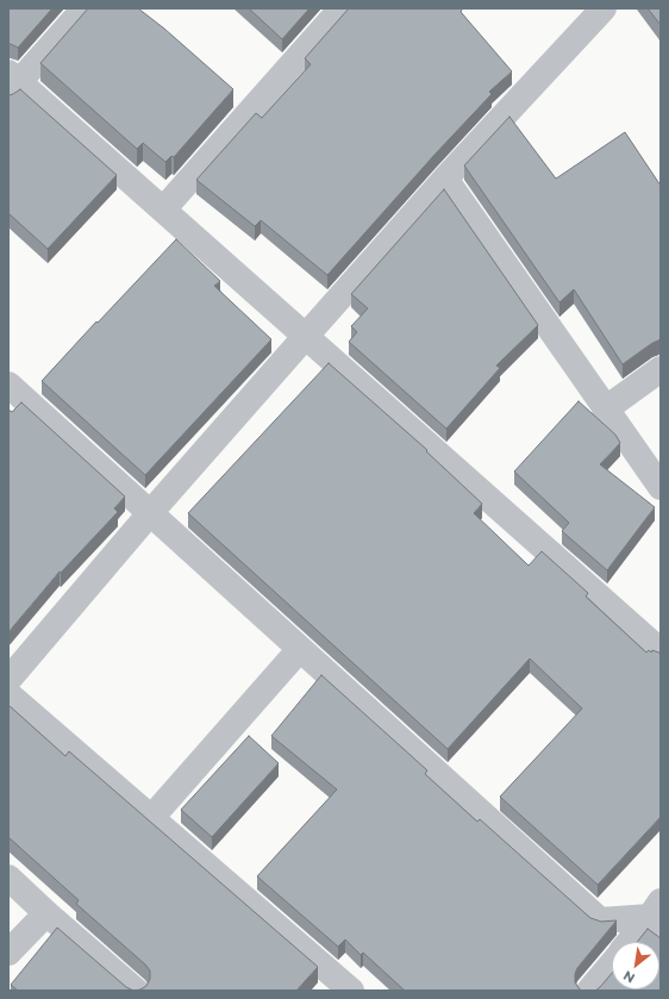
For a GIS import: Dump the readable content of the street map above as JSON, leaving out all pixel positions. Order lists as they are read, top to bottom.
{
  "north": "bottom left"
}
